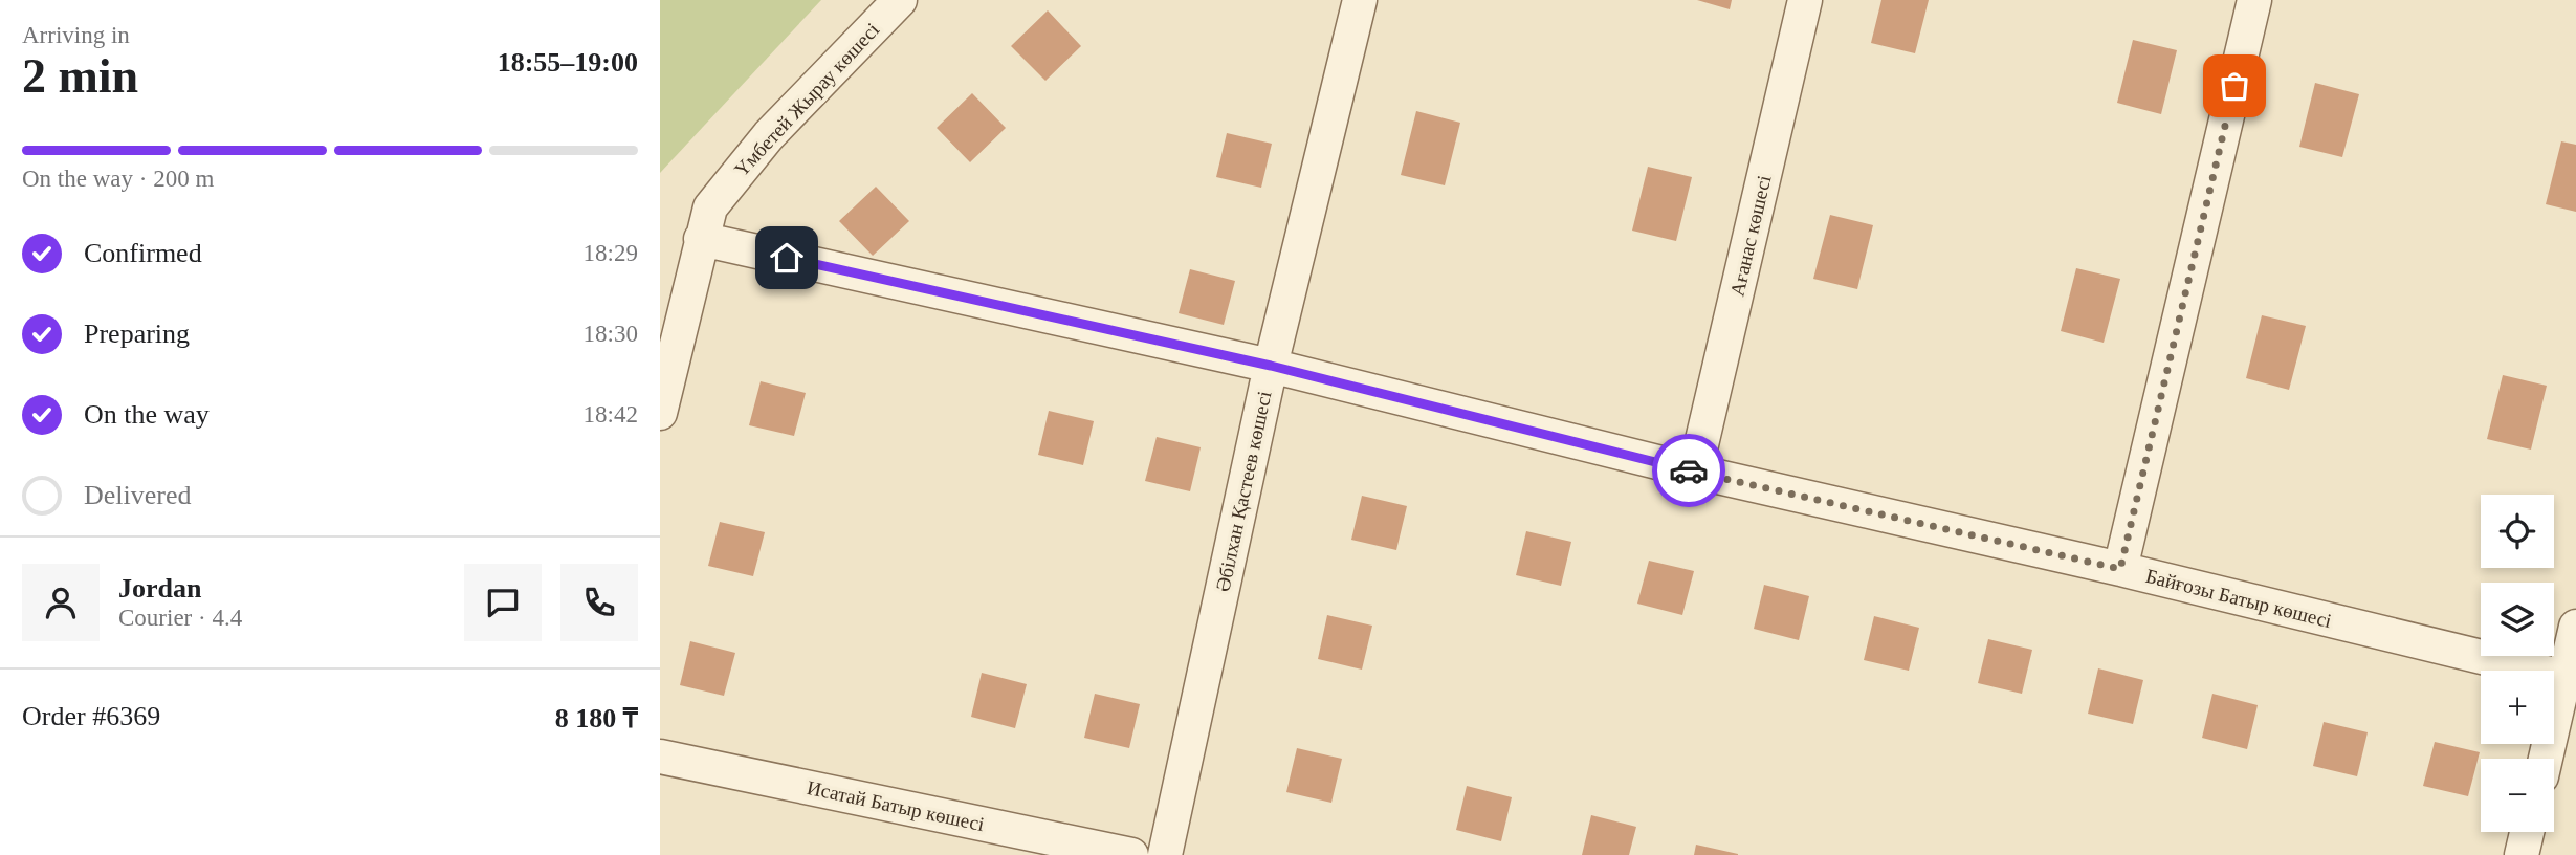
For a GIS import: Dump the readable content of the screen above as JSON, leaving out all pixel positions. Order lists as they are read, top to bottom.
{
  "streets": {
    "street": [
      "Үмбетей Жырау көшесі",
      "Ағанас көшесі",
      "Әбілхан Қастеев көшесі",
      "Байғозы Батыр көшесі",
      "Исатай Батыр көшесі"
    ]
  },
  "crossings": [
    ["Үмбетей Жырау көшесі", "Байғозы Батыр көшесі"],
    ["Ағанас көшесі", "Байғозы Батыр көшесі"],
    ["Әбілхан Қастеев көшесі", "Байғозы Батыр көшесі"]
  ],
  "page": {
    "heading": ["2 min", "Arriving in", "18:55–19:00"],
    "panel": [
      "Jordan",
      "Courier · 4.4",
      "Order #6369",
      "8 180 ₸"
    ],
    "bar": "On the way · 200 m",
    "list": [
      ["Confirmed", "18:29"],
      ["Preparing", "18:30"],
      ["On the way", "18:42"],
      "Delivered"
    ],
    "map_buttons": ["+", "−"]
  }
}
